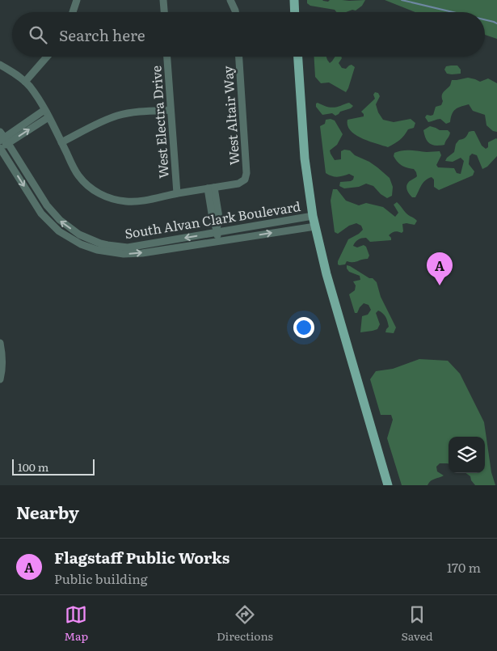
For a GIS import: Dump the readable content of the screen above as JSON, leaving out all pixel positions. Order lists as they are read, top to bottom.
{
  "streets": {
    "street": ["West Altair Way", "West Electra Drive", "South Alvan Clark Boulevard"]
  },
  "scale_bar": "100 m",
  "page": {
    "search": "Search here",
    "pins": "A",
    "scale": "100 m",
    "heading": "Nearby",
    "list": [
      {
        "mark": "A",
        "name": "Flagstaff Public Works",
        "note": "Public building",
        "value": "170 m"
      }
    ],
    "nav": ["Map", "Directions", "Saved"]
  }
}
